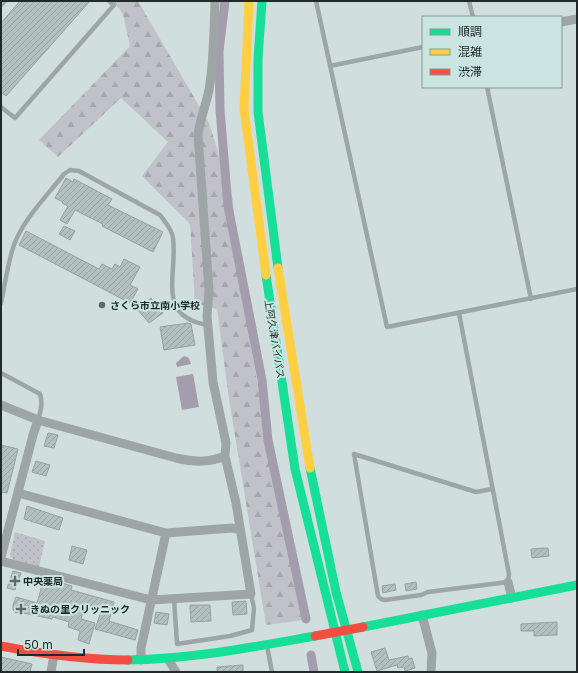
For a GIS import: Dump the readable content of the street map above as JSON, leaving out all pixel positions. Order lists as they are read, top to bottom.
{
  "streets": {
    "main road": ["上阿久津バイパス"]
  },
  "places": {
    "other": ["さくら市立南小学校"],
    "health": ["中央薬局", "きぬの里クリッニック"]
  },
  "legend": ["順調", "混雑", "渋滞"],
  "scale_bar": "50 m"
}
